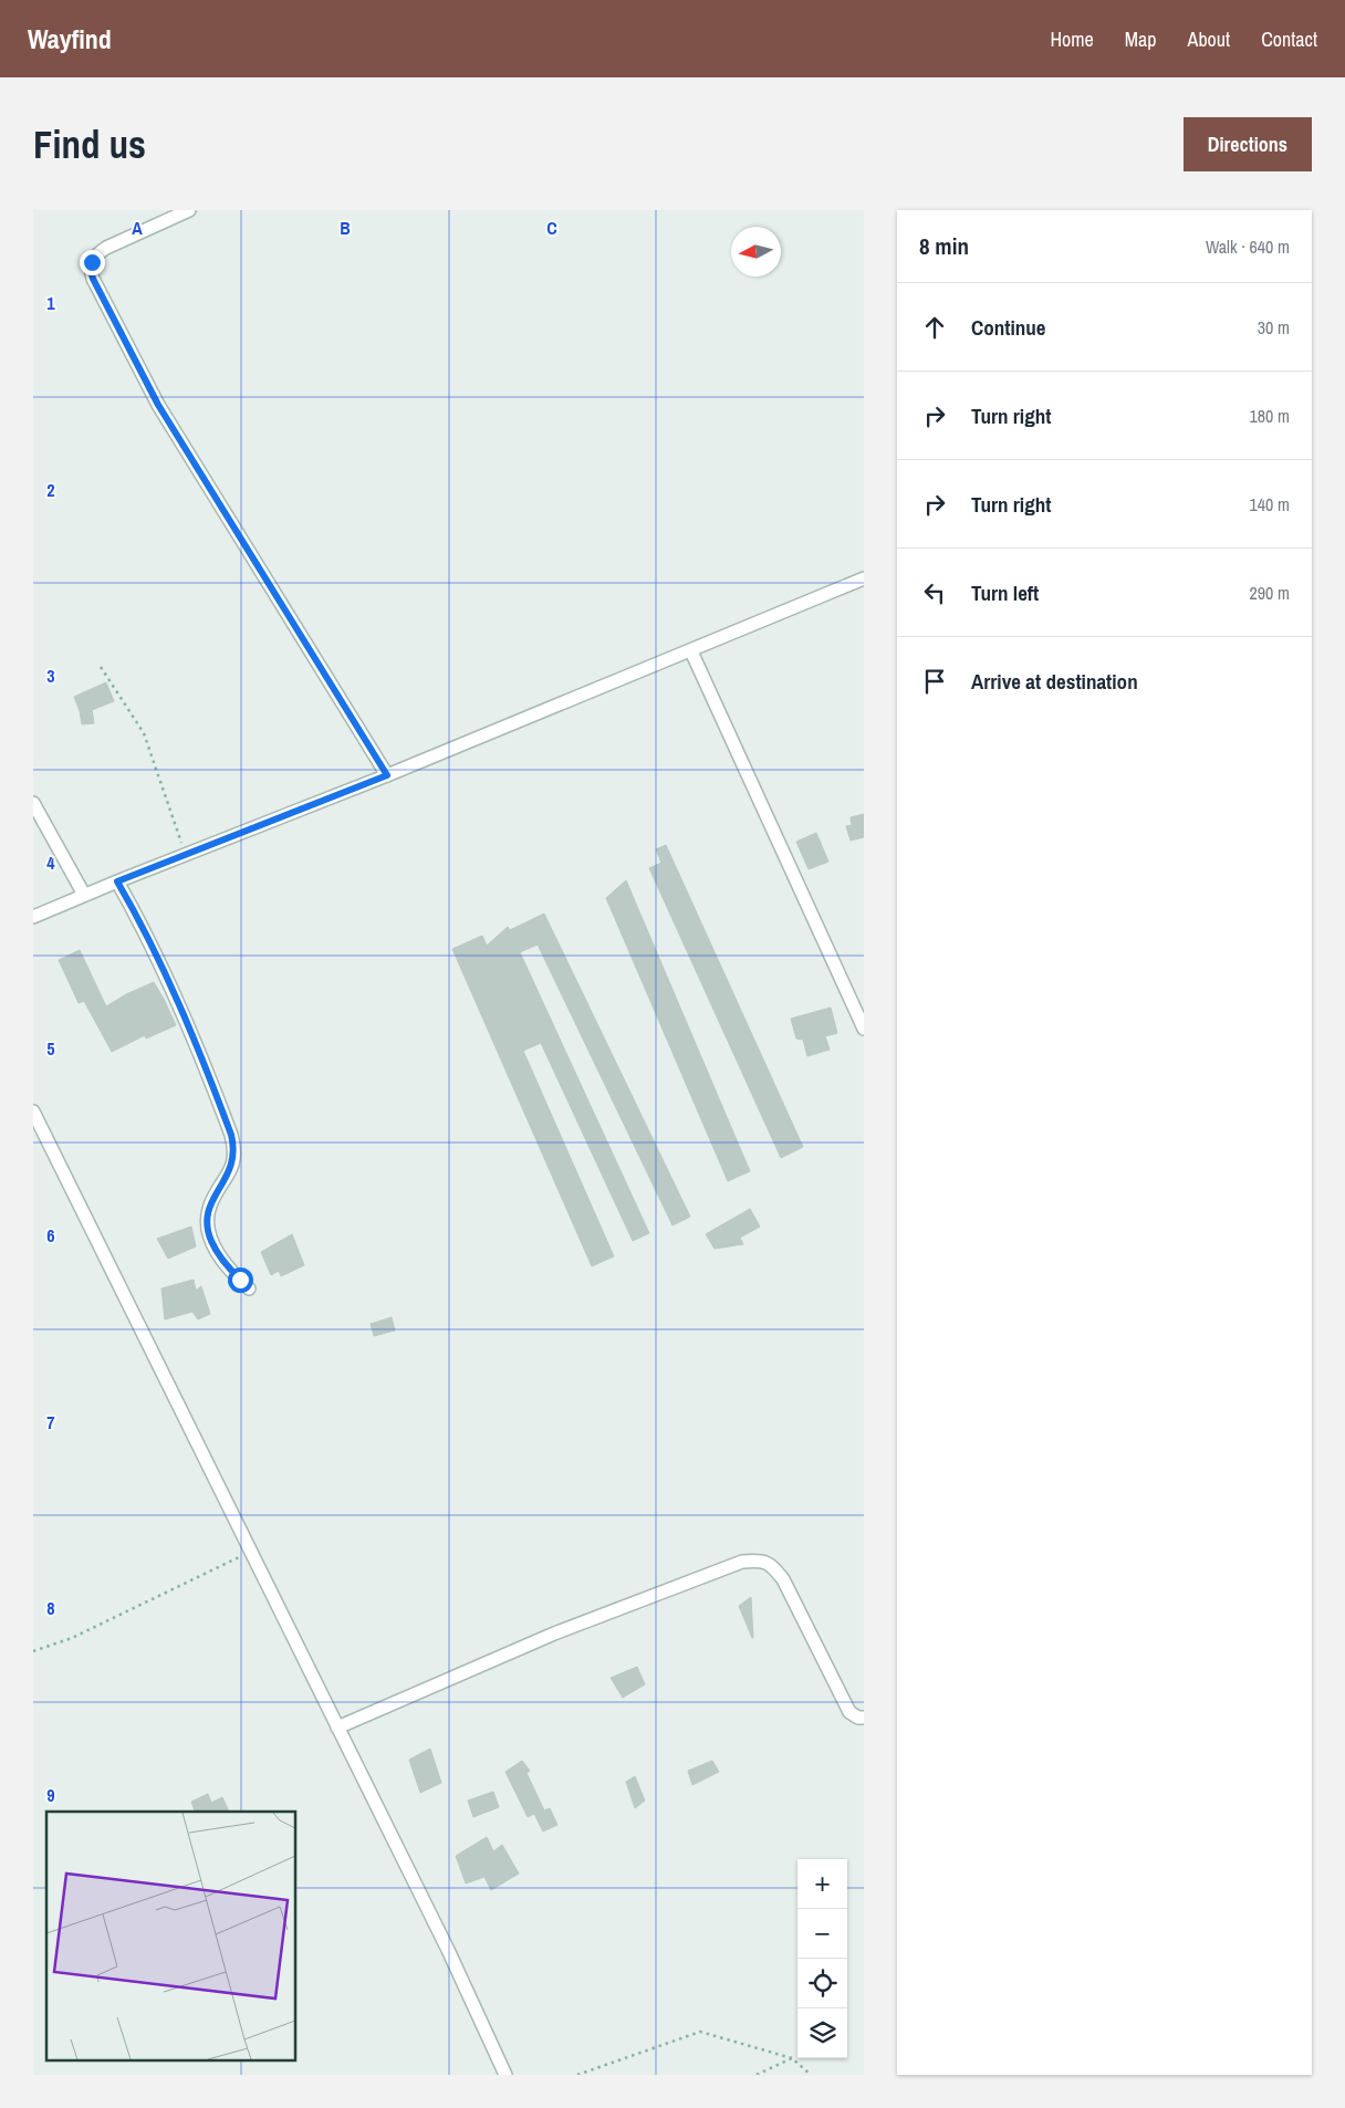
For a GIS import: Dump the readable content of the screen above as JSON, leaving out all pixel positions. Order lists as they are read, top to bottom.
{
  "north": "left",
  "page": {
    "header": "Wayfind",
    "nav": [
      "Home",
      "Map",
      "About",
      "Contact"
    ],
    "buttons": "Directions",
    "title": "Find us",
    "heading": ["8 min", "Walk · 640 m"],
    "list": [
      ["Continue", "30 m"],
      ["Turn right", "180 m"],
      ["Turn right", "140 m"],
      ["Turn left", "290 m"],
      "Arrive at destination"
    ],
    "map_buttons": ["+", "−"]
  },
  "grid": {
    "columns": ["A", "B", "C"],
    "rows": [
      "1",
      "2",
      "3",
      "4",
      "5",
      "6",
      "7",
      "8",
      "9"
    ]
  }
}
